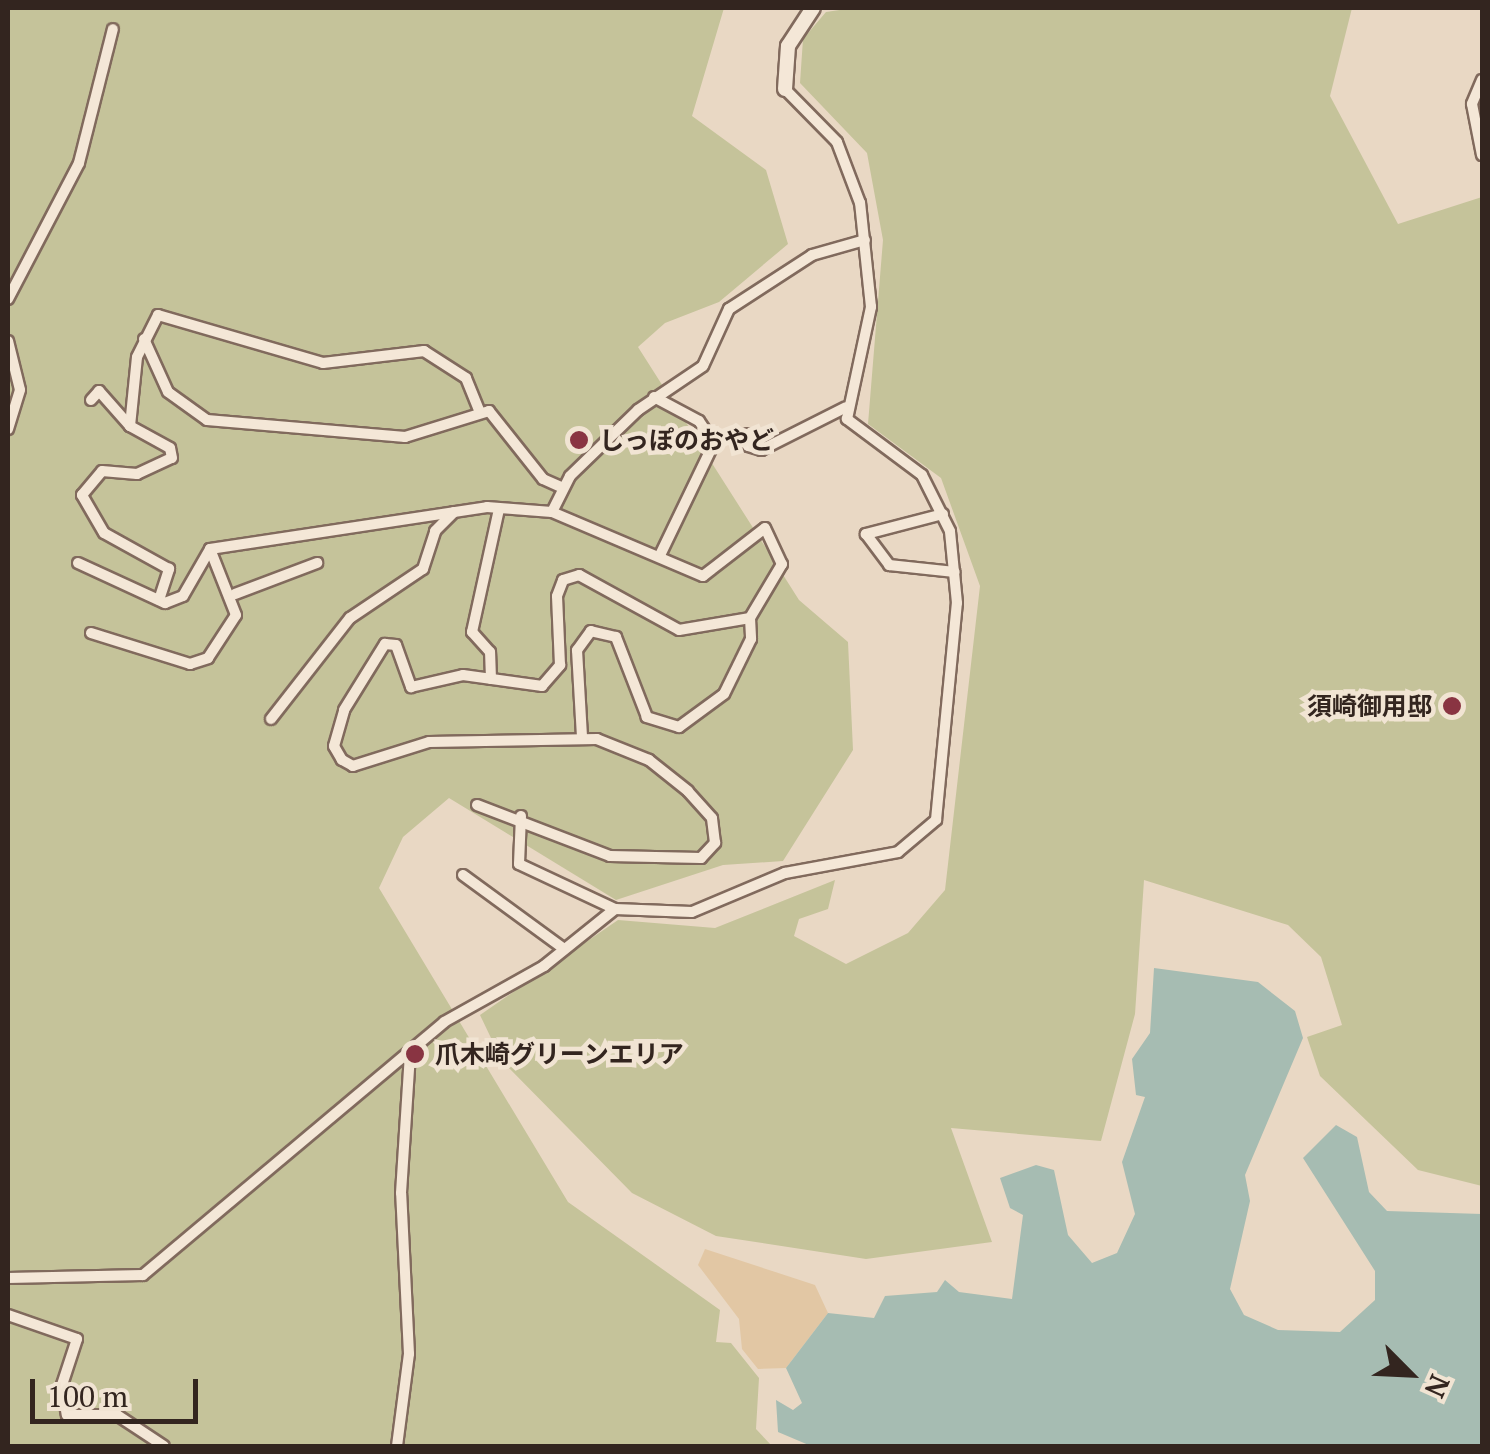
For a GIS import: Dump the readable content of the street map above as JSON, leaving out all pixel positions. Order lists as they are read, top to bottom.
{
  "places": ["しっぽのおやど", "須崎御用邸", "爪木崎グリーンエリア"],
  "scale_bar": "100 m",
  "north": "bottom right"
}
